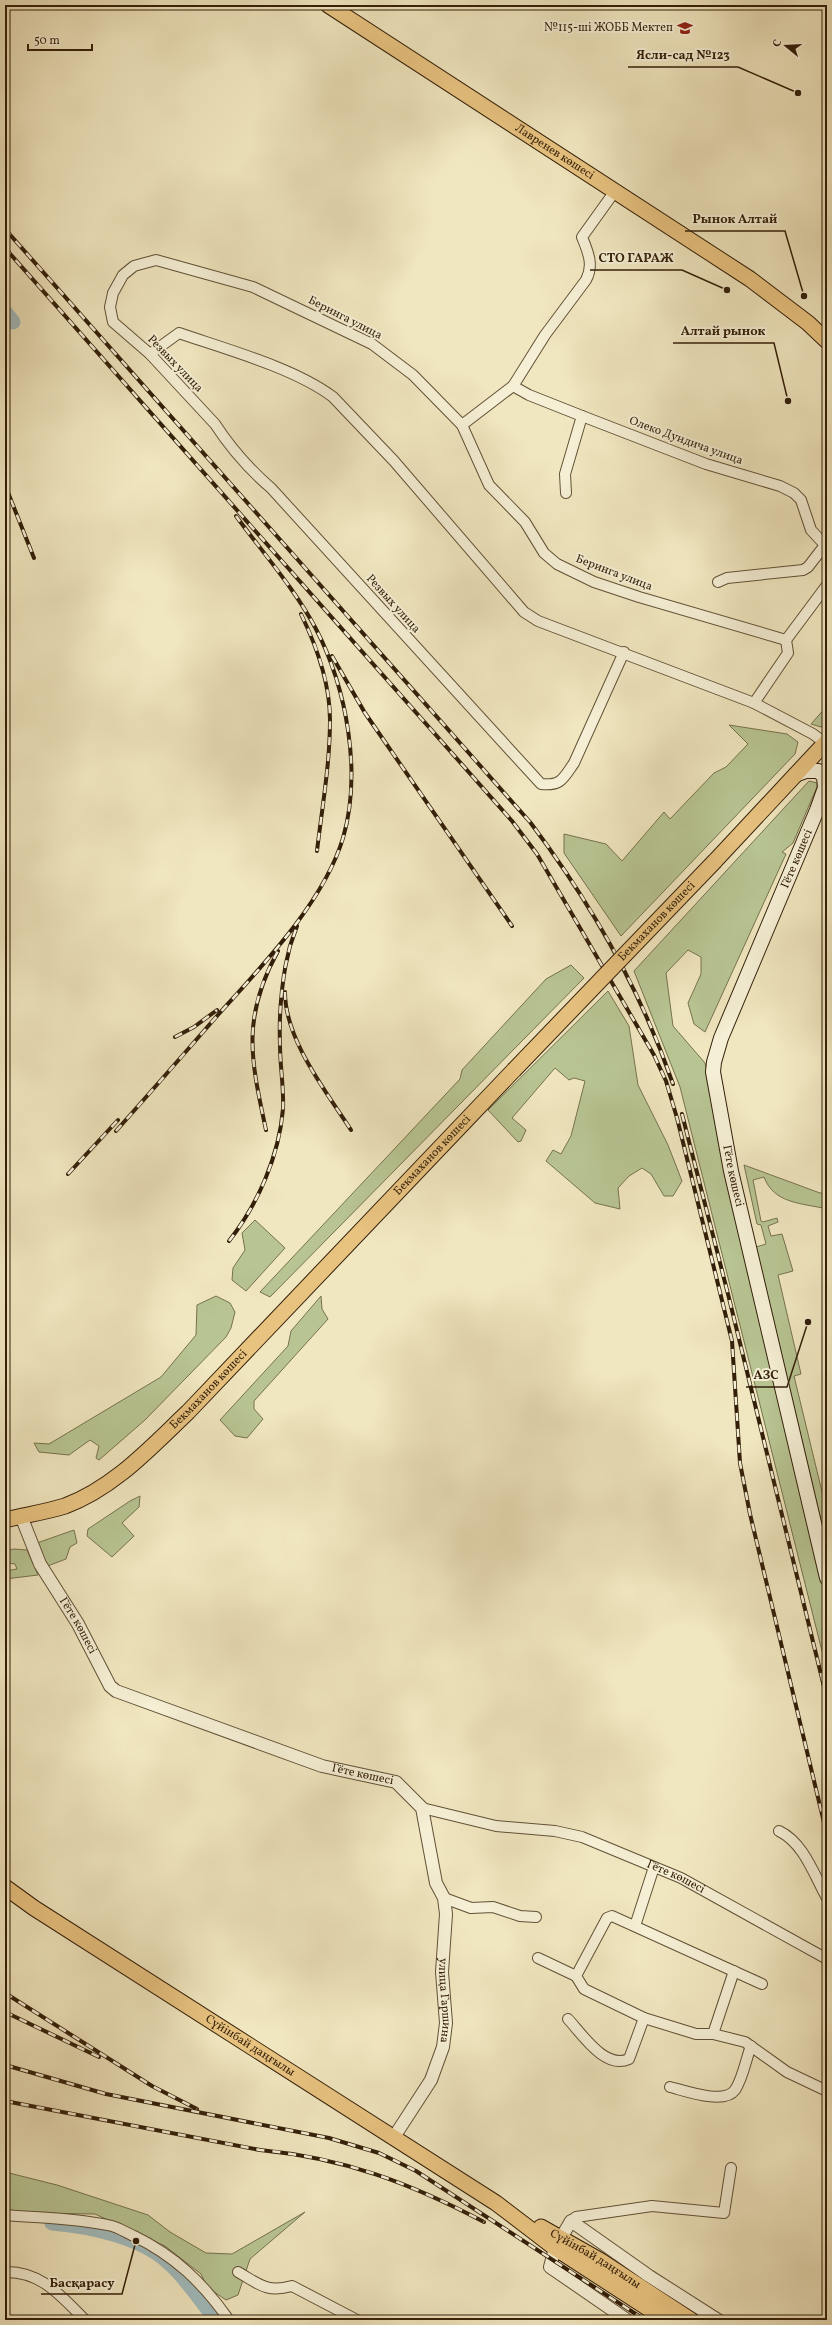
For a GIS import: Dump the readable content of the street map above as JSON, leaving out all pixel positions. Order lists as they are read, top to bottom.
{
  "streets": {
    "main road": [
      "Лавренев көшесі",
      "Гёте көшесі",
      "Бекмаханов көшесі",
      "Сүйінбай даңғылы"
    ],
    "street": [
      "Беринга улица",
      "Резвых улица",
      "Олеко Дундича улица",
      "улица Гаршина"
    ]
  },
  "crossings": [
    ["Беринга улица", "Резвых улица"],
    ["Гёте көшесі", "Бекмаханов көшесі"],
    ["Гёте көшесі", "улица Гаршина"],
    ["улица Гаршина", "Сүйінбай даңғылы"]
  ],
  "places": {
    "school or university": ["№115-ші ЖОББ Мектеп"],
    "other": [
      "Ясли-сад №123",
      "СТО ГАРАЖ",
      "Рынoк Алтай",
      "Алтай рынок",
      "АЗС",
      "Басқарасу"
    ]
  },
  "scale_bar": "50 m",
  "north": "left"
}
